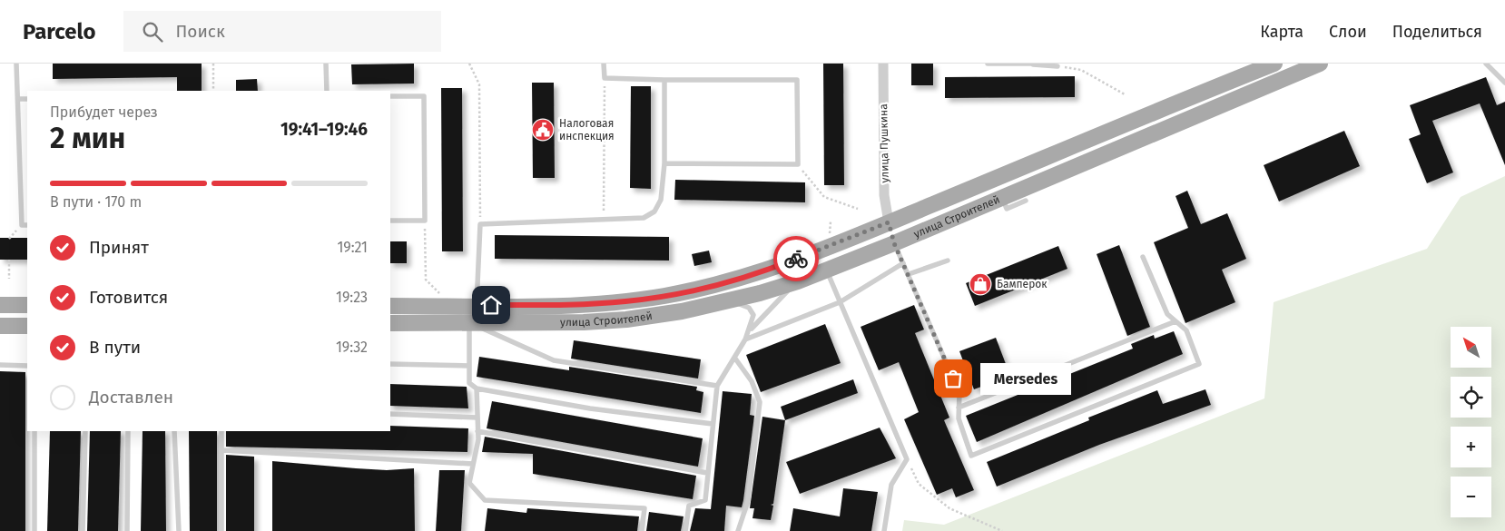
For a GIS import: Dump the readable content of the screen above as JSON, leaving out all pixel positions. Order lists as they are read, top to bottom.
{
  "streets": {
    "main road": ["улица Строителей"],
    "street": ["улица Пушкина"]
  },
  "crossings": [
    ["улица Пушкина", "улица Строителей"]
  ],
  "places": {
    "public building": ["Налоговая инспекция"],
    "shop": ["Бамперок"],
    "other": ["Mersedes"]
  },
  "north": "top left",
  "page": {
    "header": "Parcelo",
    "search": "Поиск",
    "nav": ["Карта", "Слои", "Поделиться"],
    "heading": ["2 мин", "Прибудет через", "19:41–19:46"],
    "bar": "В пути · 170 m",
    "list": [
      ["Принят", "19:21"],
      ["Готовится", "19:23"],
      ["В пути", "19:32"],
      "Доставлен"
    ],
    "map_buttons": ["+", "−"],
    "bubble": "Mersedes"
  }
}
